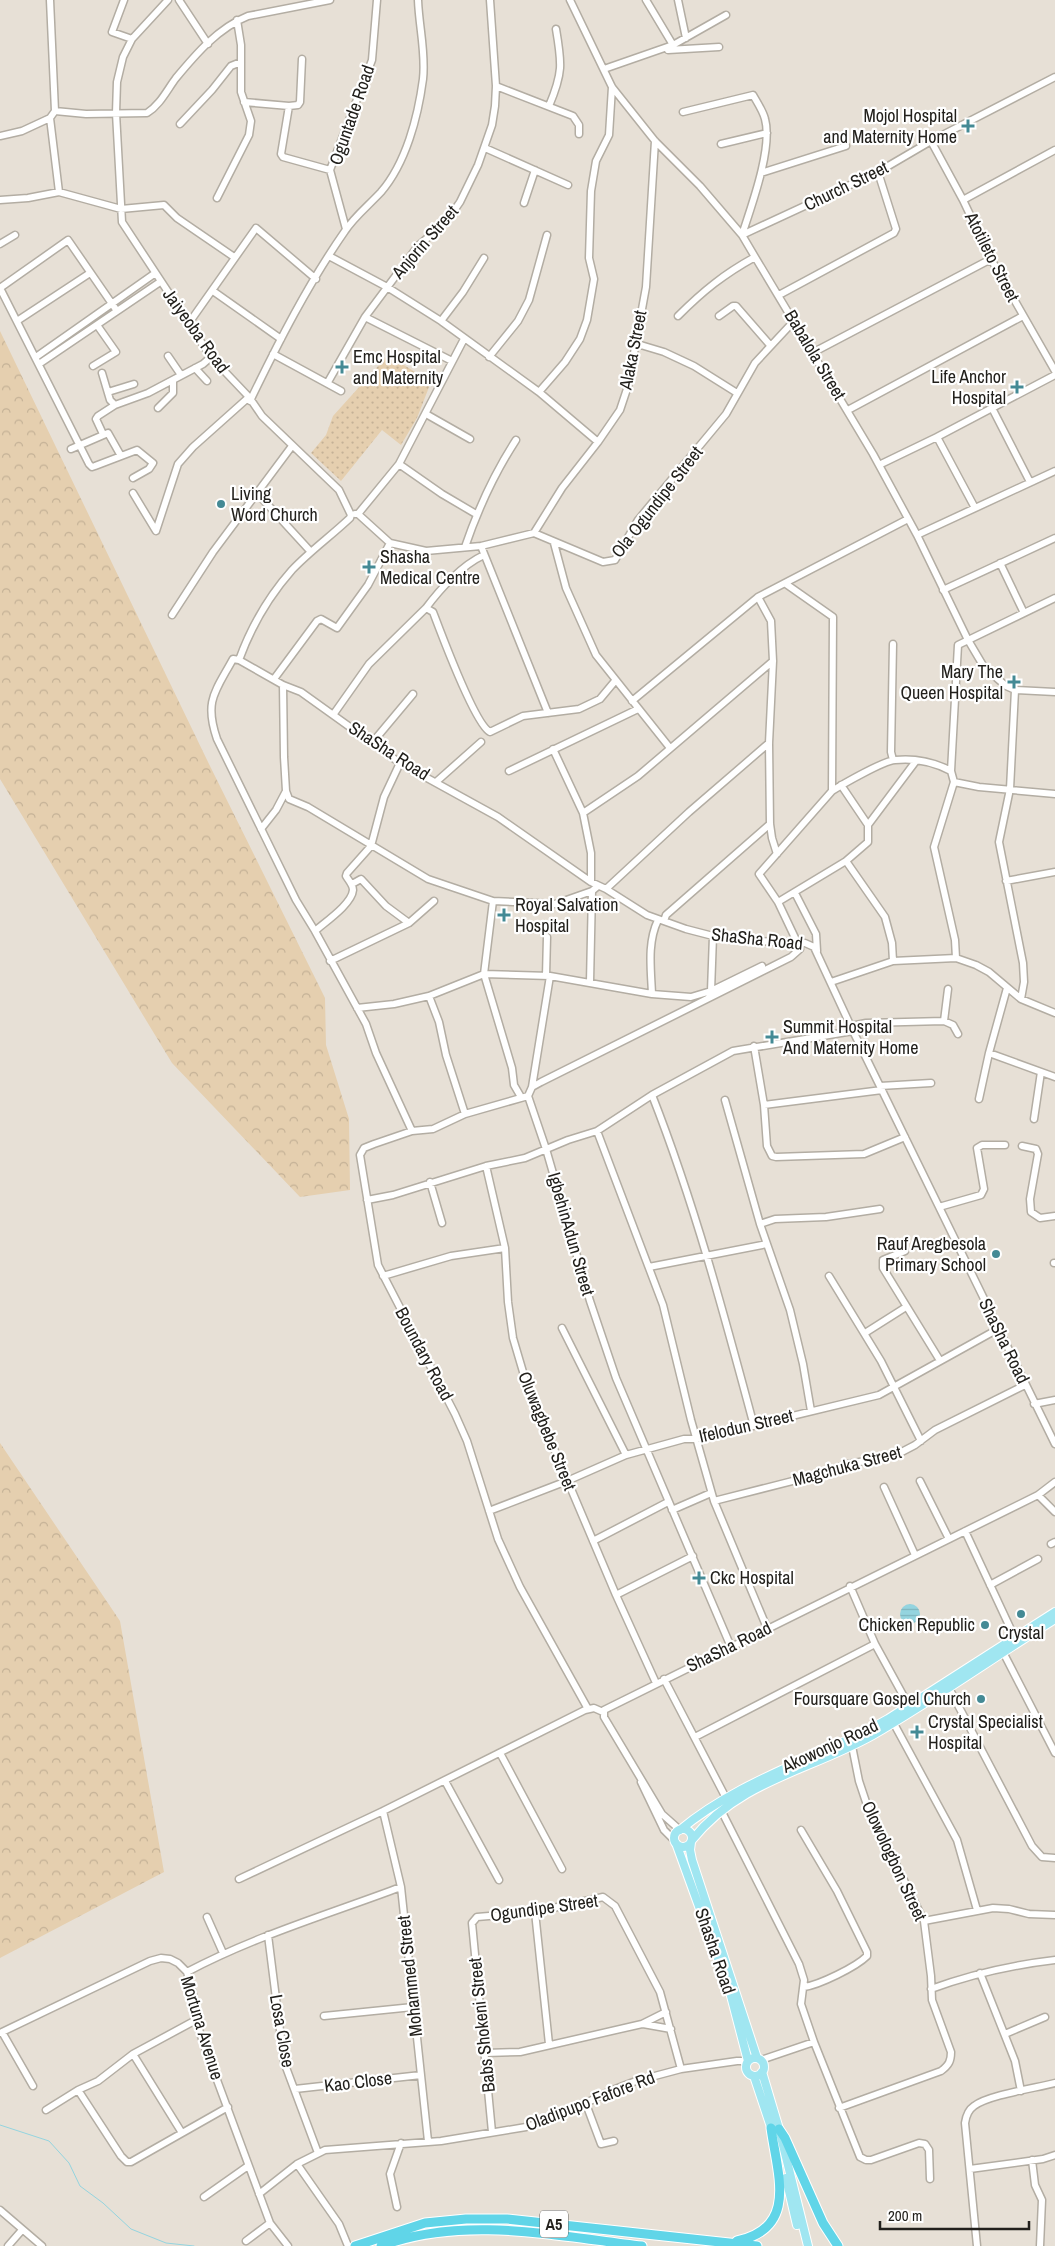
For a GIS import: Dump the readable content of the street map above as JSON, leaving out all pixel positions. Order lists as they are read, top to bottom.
{
  "streets": {
    "highway": ["A5"],
    "main road": ["Akowonjo Road", "Shasha Road"],
    "street": [
      "Oguntade Road",
      "Church Street",
      "Anjorin Street",
      "Atotileto Street",
      "Jaiyeoba Road",
      "Alaka Street",
      "Babalola Street",
      "Ola Ogundipe Street",
      "ShaSha Road",
      "IgbehinAdun Street",
      "Boundary Road",
      "Ifelodun Street",
      "Oluwagbebe Street",
      "Magchuka Street",
      "Olowologbon Street",
      "Ogundipe Street",
      "Mohammed Street",
      "Babs Shokeni Street",
      "Mortuna Avenue",
      "Losa Close",
      "Kao Close",
      "Oladipupo Fafore Rd"
    ]
  },
  "crossings": [
    ["Church Street", "Atotileto Street"],
    ["Church Street", "Babalola Street"],
    ["Alaka Street", "Babalola Street"],
    ["Alaka Street", "Ola Ogundipe Street"],
    ["Babalola Street", "Ola Ogundipe Street"],
    ["ShaSha Road", "IgbehinAdun Street"],
    ["ShaSha Road", "Ifelodun Street"],
    ["ShaSha Road", "Oluwagbebe Street"],
    ["ShaSha Road", "Magchuka Street"],
    ["IgbehinAdun Street", "Boundary Road"],
    ["IgbehinAdun Street", "Ifelodun Street"],
    ["Boundary Road", "Ifelodun Street"],
    ["Ifelodun Street", "Oluwagbebe Street"],
    ["Akowonjo Road", "Olowologbon Street"],
    ["Akowonjo Road", "Shasha Road"],
    ["Ogundipe Street", "Babs Shokeni Street"],
    ["Ogundipe Street", "Oladipupo Fafore Rd"],
    ["Shasha Road", "Oladipupo Fafore Rd"],
    ["Mohammed Street", "Kao Close"],
    ["Mohammed Street", "Oladipupo Fafore Rd"],
    ["Babs Shokeni Street", "Oladipupo Fafore Rd"],
    ["Mortuna Avenue", "Oladipupo Fafore Rd"],
    ["Losa Close", "Kao Close"],
    ["Losa Close", "Oladipupo Fafore Rd"]
  ],
  "places": {
    "health": [
      "Mojol Hospital and Maternity Home",
      "Emc Hospital and Maternity",
      "Life Anchor Hospital",
      "Shasha Medical Centre",
      "Mary The Queen Hospital",
      "Royal Salvation Hospital",
      "Summit Hospital And Maternity Home",
      "Ckc Hospital",
      "Crystal Specialist Hospital"
    ],
    "other": [
      "Living Word Church",
      "Rauf Aregbesola Primary School",
      "Crystal",
      "Chicken Republic",
      "Foursquare Gospel Church"
    ]
  },
  "scale_bar": "200 m"
}
